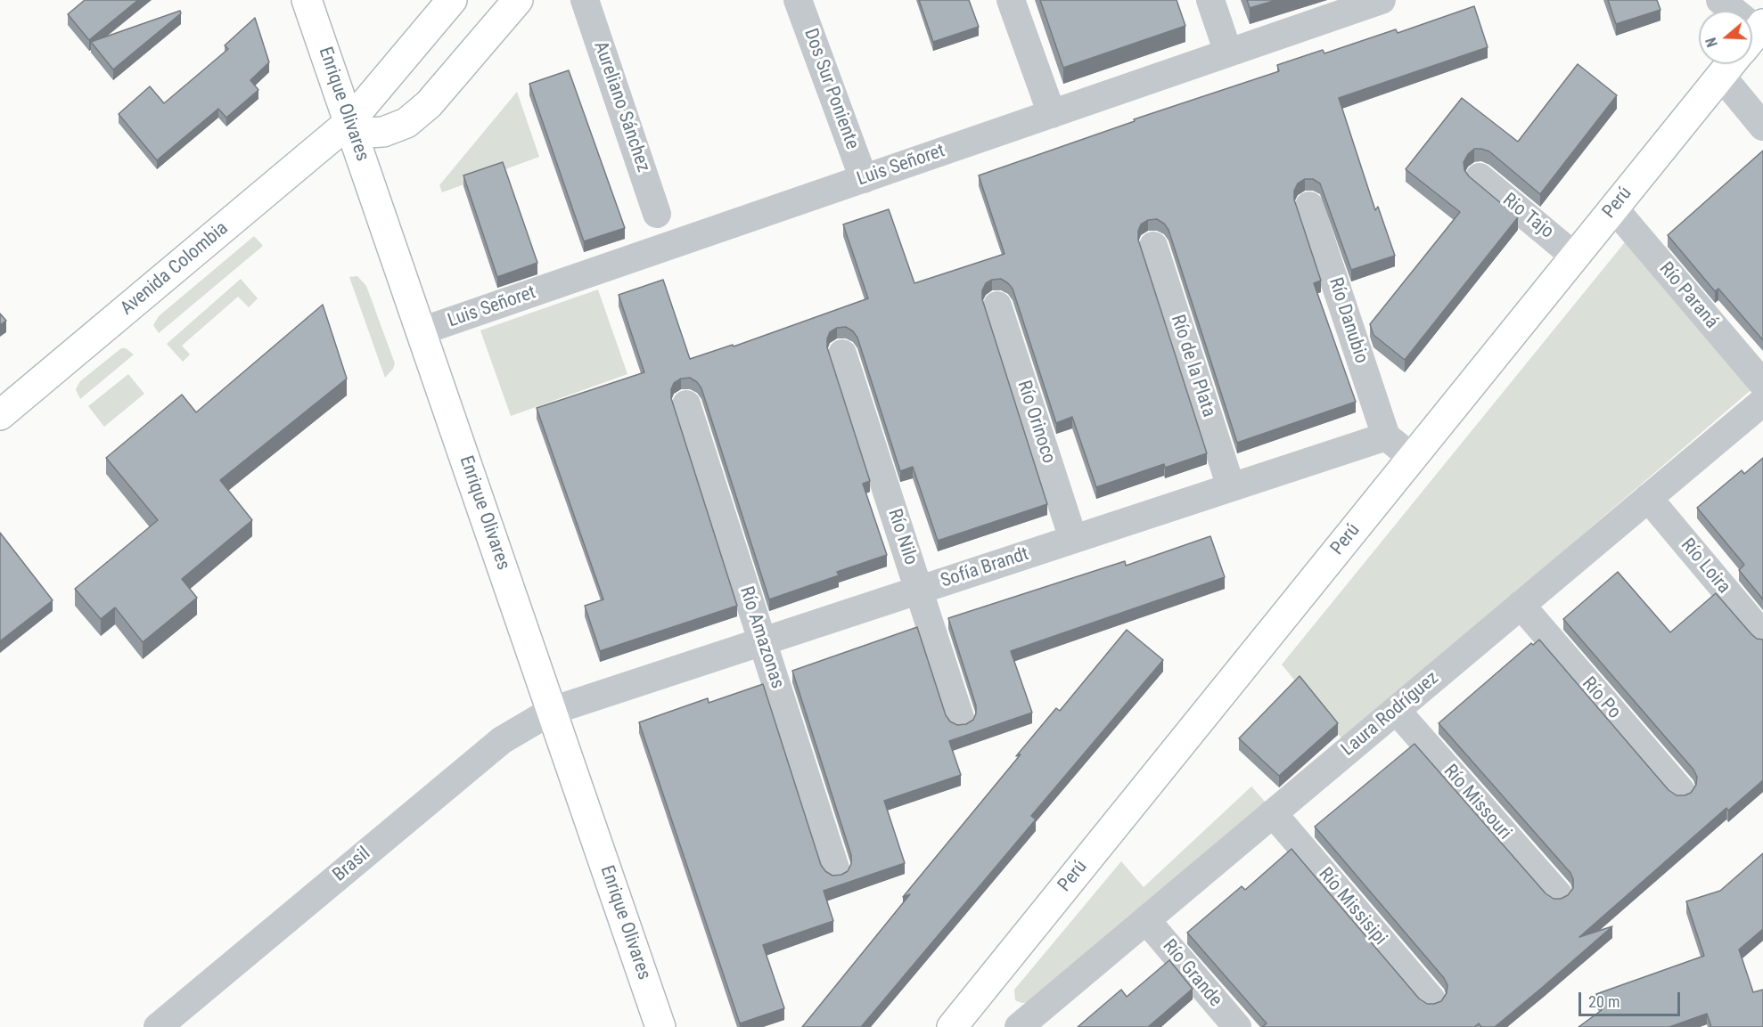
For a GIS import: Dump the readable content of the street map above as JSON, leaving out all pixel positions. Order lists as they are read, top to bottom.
{
  "streets": {
    "main road": ["Enrique Olivares", "Perú", "Avenida Colombia"],
    "street": [
      "Dos Sur Poniente",
      "Aureliano Sánchez",
      "Luis Señoret",
      "Rio Tajo",
      "Río Paraná",
      "Río Danubio",
      "Río de la Plata",
      "Río Orinoco",
      "Río Nilo",
      "Río Loira",
      "Sofía Brandt",
      "Río Amazonas",
      "Río Po",
      "Laura Rodríguez",
      "Río Missouri",
      "Brasil",
      "Río Missisipi",
      "Río Grande"
    ]
  },
  "crossings": [
    ["Dos Sur Poniente", "Luis Señoret"],
    ["Enrique Olivares", "Luis Señoret"],
    ["Enrique Olivares", "Avenida Colombia"],
    ["Enrique Olivares", "Sofía Brandt"],
    ["Enrique Olivares", "Brasil"],
    ["Perú", "Rio Tajo"],
    ["Perú", "Río Paraná"],
    ["Río Danubio", "Sofía Brandt"],
    ["Río de la Plata", "Sofía Brandt"],
    ["Río Orinoco", "Sofía Brandt"],
    ["Río Nilo", "Sofía Brandt"],
    ["Río Loira", "Laura Rodríguez"],
    ["Sofía Brandt", "Río Amazonas"],
    ["Sofía Brandt", "Brasil"],
    ["Río Po", "Laura Rodríguez"],
    ["Laura Rodríguez", "Río Missouri"],
    ["Laura Rodríguez", "Río Missisipi"],
    ["Laura Rodríguez", "Río Grande"]
  ],
  "scale_bar": "20 m",
  "north": "left"
}
